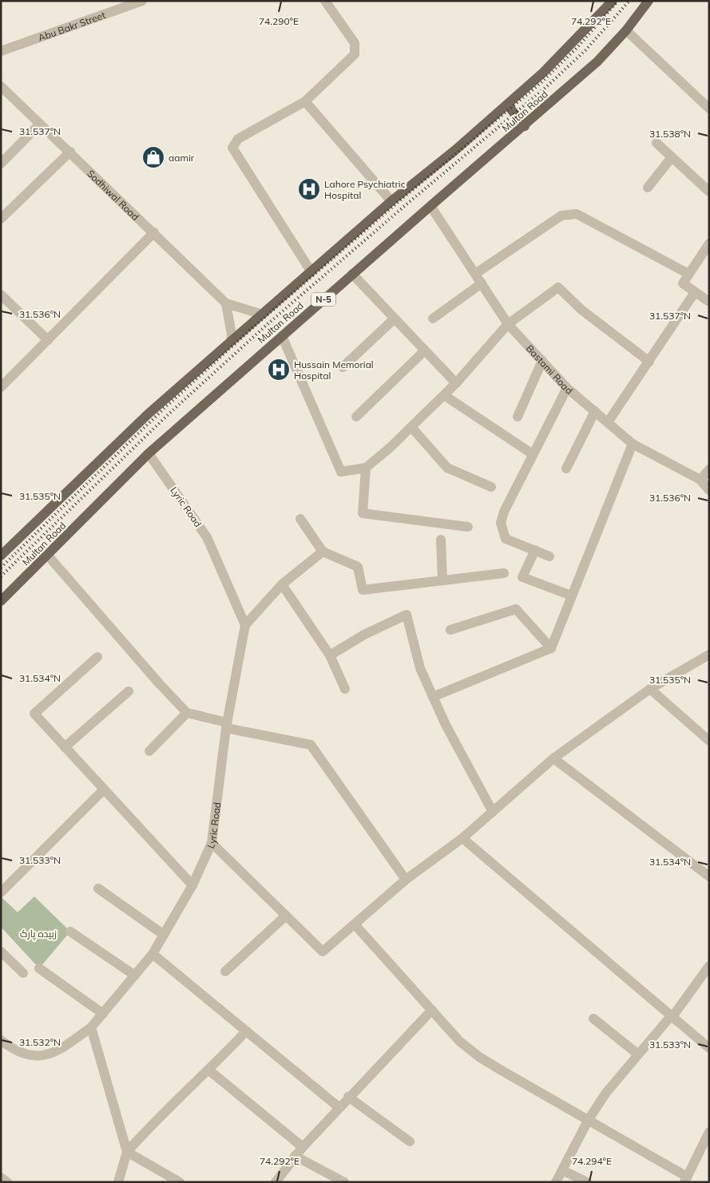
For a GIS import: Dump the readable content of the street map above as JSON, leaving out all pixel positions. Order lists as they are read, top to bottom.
{
  "streets": {
    "main road": ["Multan Road", "N-5"],
    "street": [
      "Abu Bakr Street",
      "Sodhiwal Road",
      "Bastami Road",
      "Lyric Road"
    ]
  },
  "crossings": [
    ["Multan Road", "Sodhiwal Road"],
    ["Multan Road", "Bastami Road"],
    ["Multan Road", "Lyric Road"]
  ],
  "parks": ["زبیدہ پارک"],
  "places": {
    "shop": ["aamir"],
    "hospital": ["Lahore Psychiatric Hospital", "Hussain Memorial Hospital"]
  },
  "coordinates": [
    "74.290°E",
    "74.292°E",
    "31.537°N",
    "31.538°N",
    "31.536°N",
    "31.535°N",
    "31.534°N",
    "31.533°N",
    "31.532°N",
    "74.294°E"
  ]
}
